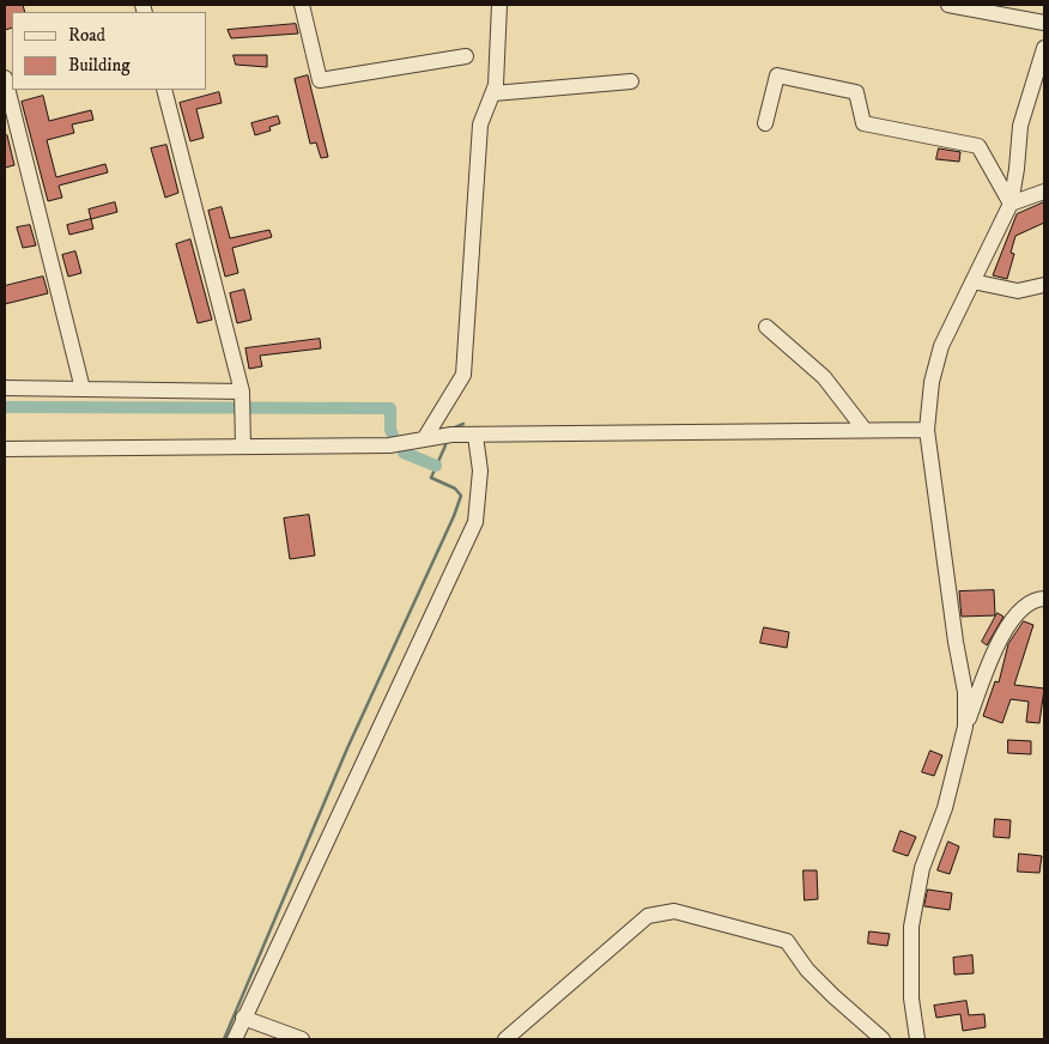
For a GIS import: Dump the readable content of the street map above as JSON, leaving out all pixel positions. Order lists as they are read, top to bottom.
{
  "legend": ["Road", "Building"]
}
